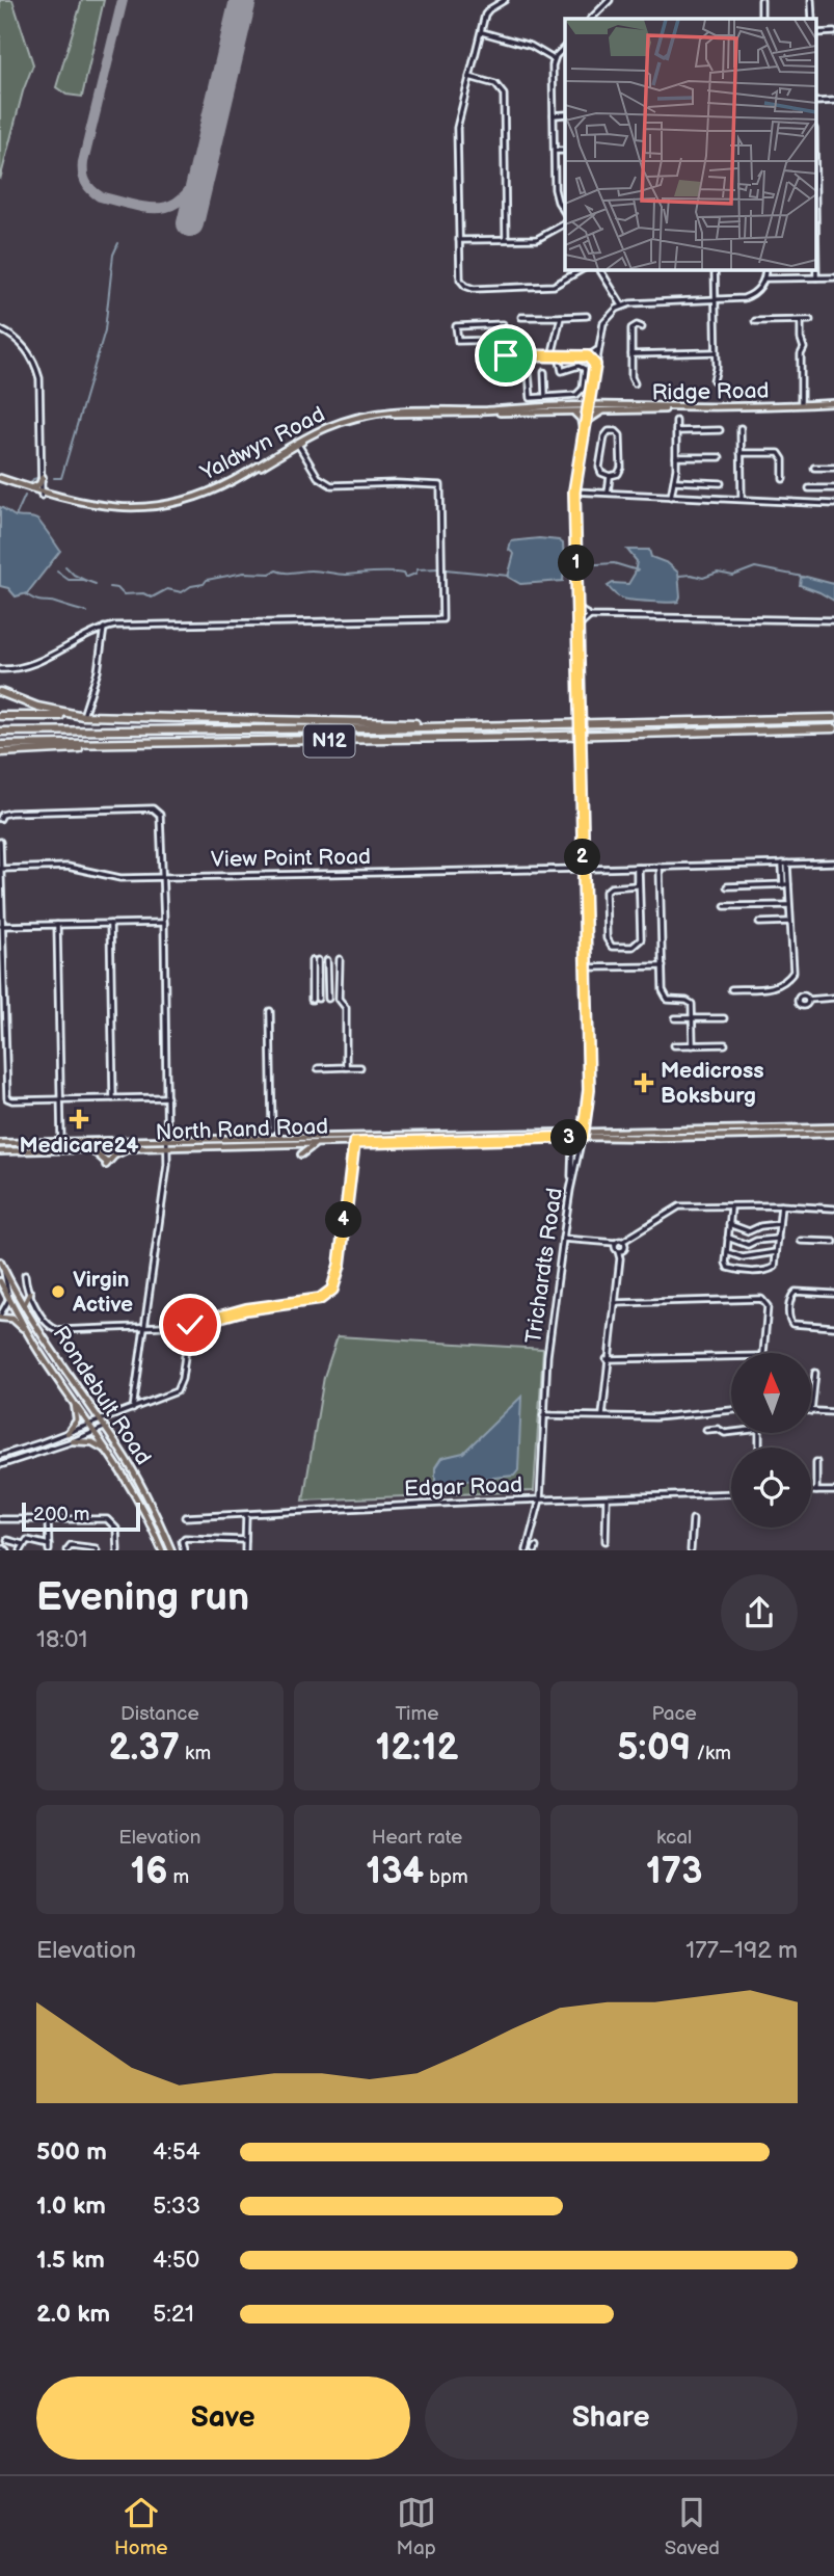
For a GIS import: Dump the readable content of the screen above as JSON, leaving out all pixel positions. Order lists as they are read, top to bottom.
{
  "streets": {
    "highway": ["N12"],
    "main road": [
      "Ridge Road",
      "Yaldwyn Road",
      "North Rand Road",
      "Rondebult Road"
    ],
    "street": ["View Point Road", "Trichardts Road", "Edgar Road"]
  },
  "crossings": [
    ["Ridge Road", "Yaldwyn Road"],
    ["Ridge Road", "Trichardts Road"],
    ["Yaldwyn Road", "Trichardts Road"],
    ["View Point Road", "Trichardts Road"],
    ["North Rand Road", "Trichardts Road"],
    ["Trichardts Road", "Edgar Road"]
  ],
  "places": {
    "health": ["Medicross Boksburg", "Medicare24"],
    "other": ["Virgin Active"]
  },
  "scale_bar": "200 m",
  "north": "top",
  "page": {
    "pins": [
      "1",
      "2",
      "3",
      "4"
    ],
    "scale": "200 m",
    "heading": ["Evening run", "18:01"],
    "stats": [
      ["Distance", "2.37 km"],
      ["Time", "12:12"],
      ["Pace", "5:09 /km"],
      ["Elevation", "16 m"],
      ["Heart rate", "134 bpm"],
      ["kcal", "173"]
    ],
    "chart": ["Elevation", "177–192 m"],
    "list": [
      {
        "name": "500 m",
        "note": "4:54"
      },
      {
        "name": "1.0 km",
        "note": "5:33"
      },
      {
        "name": "1.5 km",
        "note": "4:50"
      },
      {
        "name": "2.0 km",
        "note": "5:21"
      }
    ],
    "buttons": ["Save", "Share"],
    "tabs": ["Home", "Map", "Saved"]
  }
}
